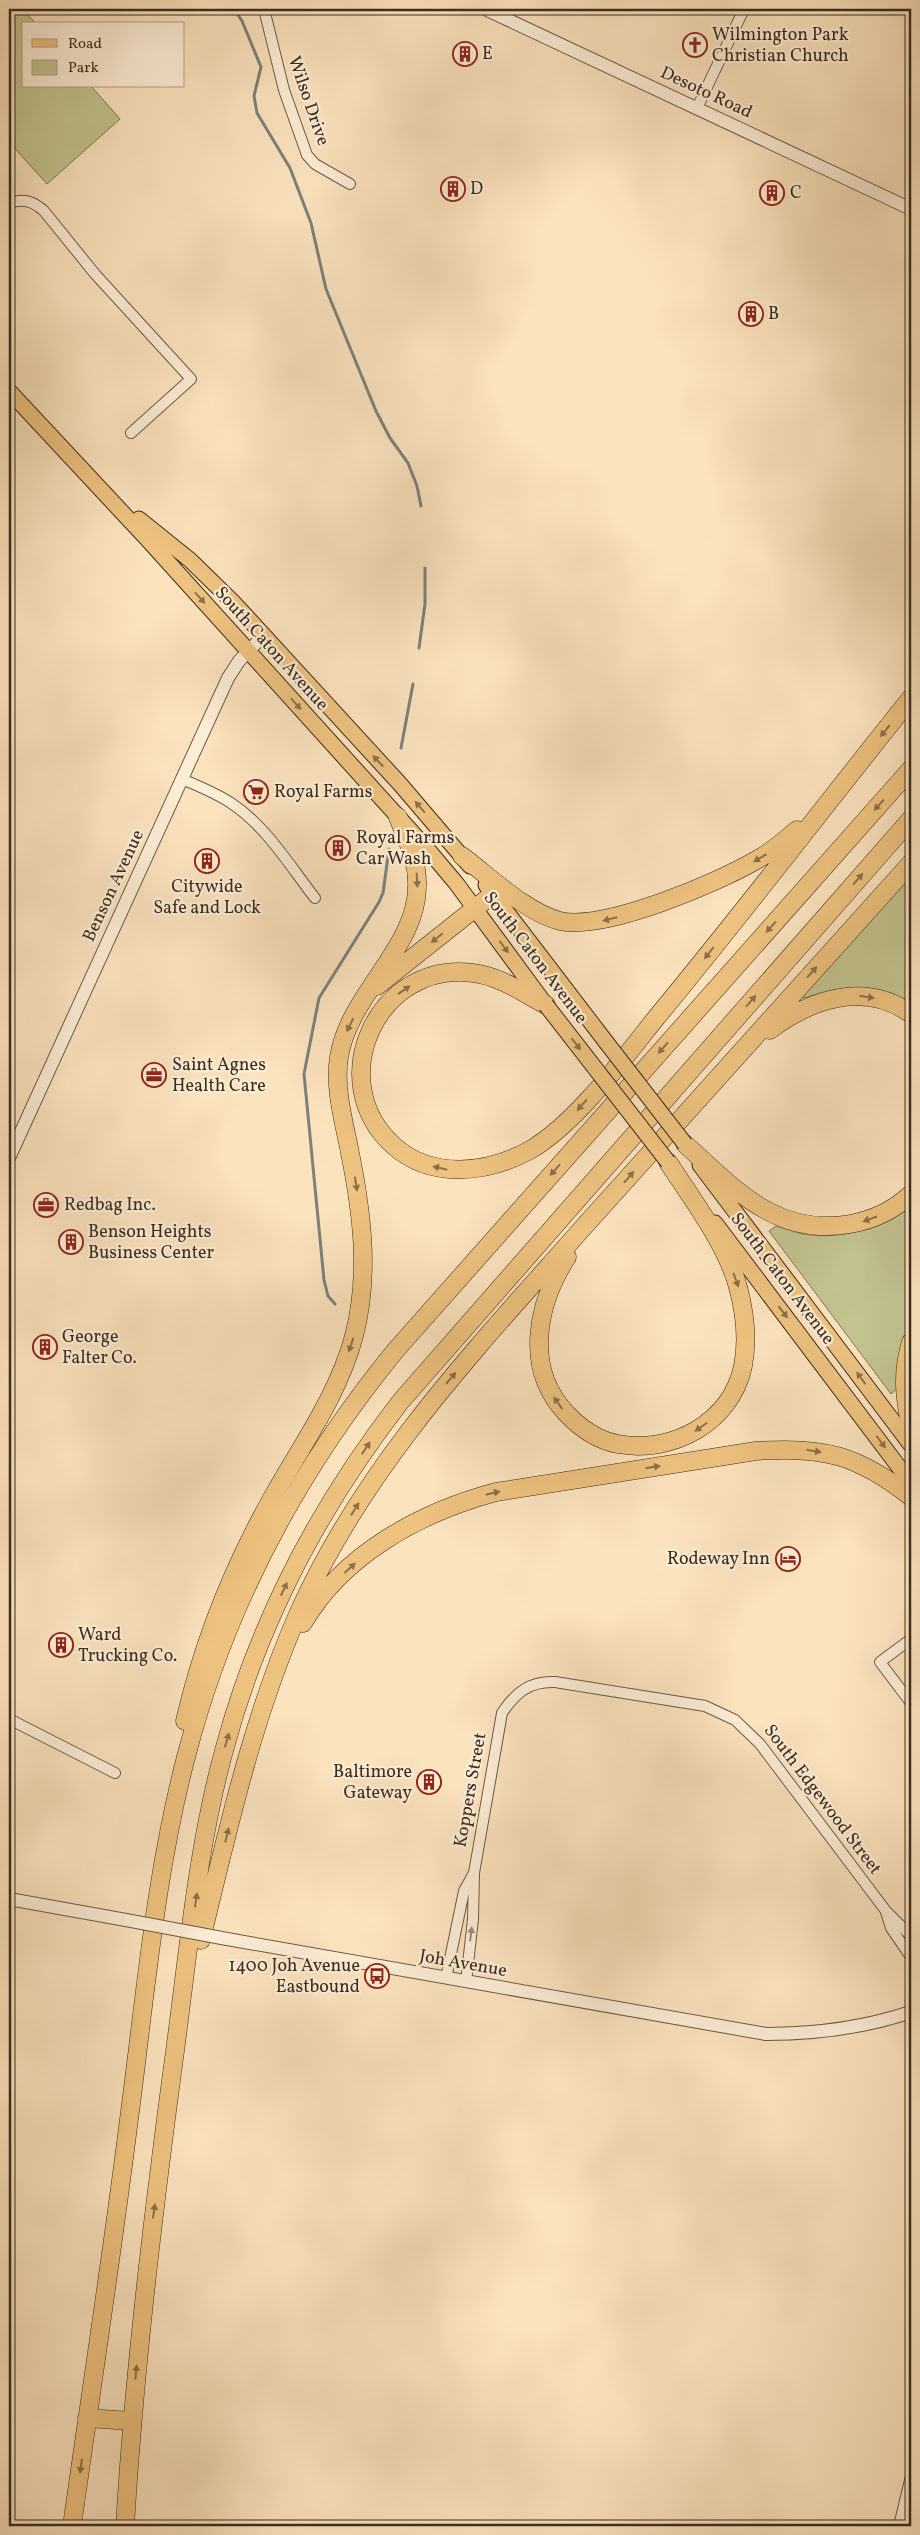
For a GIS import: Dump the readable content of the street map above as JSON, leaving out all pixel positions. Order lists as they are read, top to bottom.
{
  "streets": {
    "main road": ["South Caton Avenue"],
    "street": [
      "Desoto Road",
      "Wilso Drive",
      "Benson Avenue",
      "Koppers Street",
      "South Edgewood Street",
      "Joh Avenue"
    ]
  },
  "crossings": [
    ["South Caton Avenue", "Benson Avenue"],
    ["Koppers Street", "South Edgewood Street"],
    ["Koppers Street", "Joh Avenue"]
  ],
  "places": {
    "church": ["Wilmington Park Christian Church"],
    "building": [
      "E",
      "D",
      "C",
      "B",
      "Royal Farms Car Wash",
      "Citywide Safe and Lock",
      "Benson Heights Business Center",
      "George Falter Co.",
      "Ward Trucking Co.",
      "Baltimore Gateway"
    ],
    "supermarket": ["Royal Farms"],
    "office": ["Saint Agnes Health Care", "Redbag Inc."],
    "hotel": ["Rodeway Inn"],
    "bus stop": ["1400 Joh Avenue Eastbound"]
  },
  "legend": ["Road", "Park"]
}
